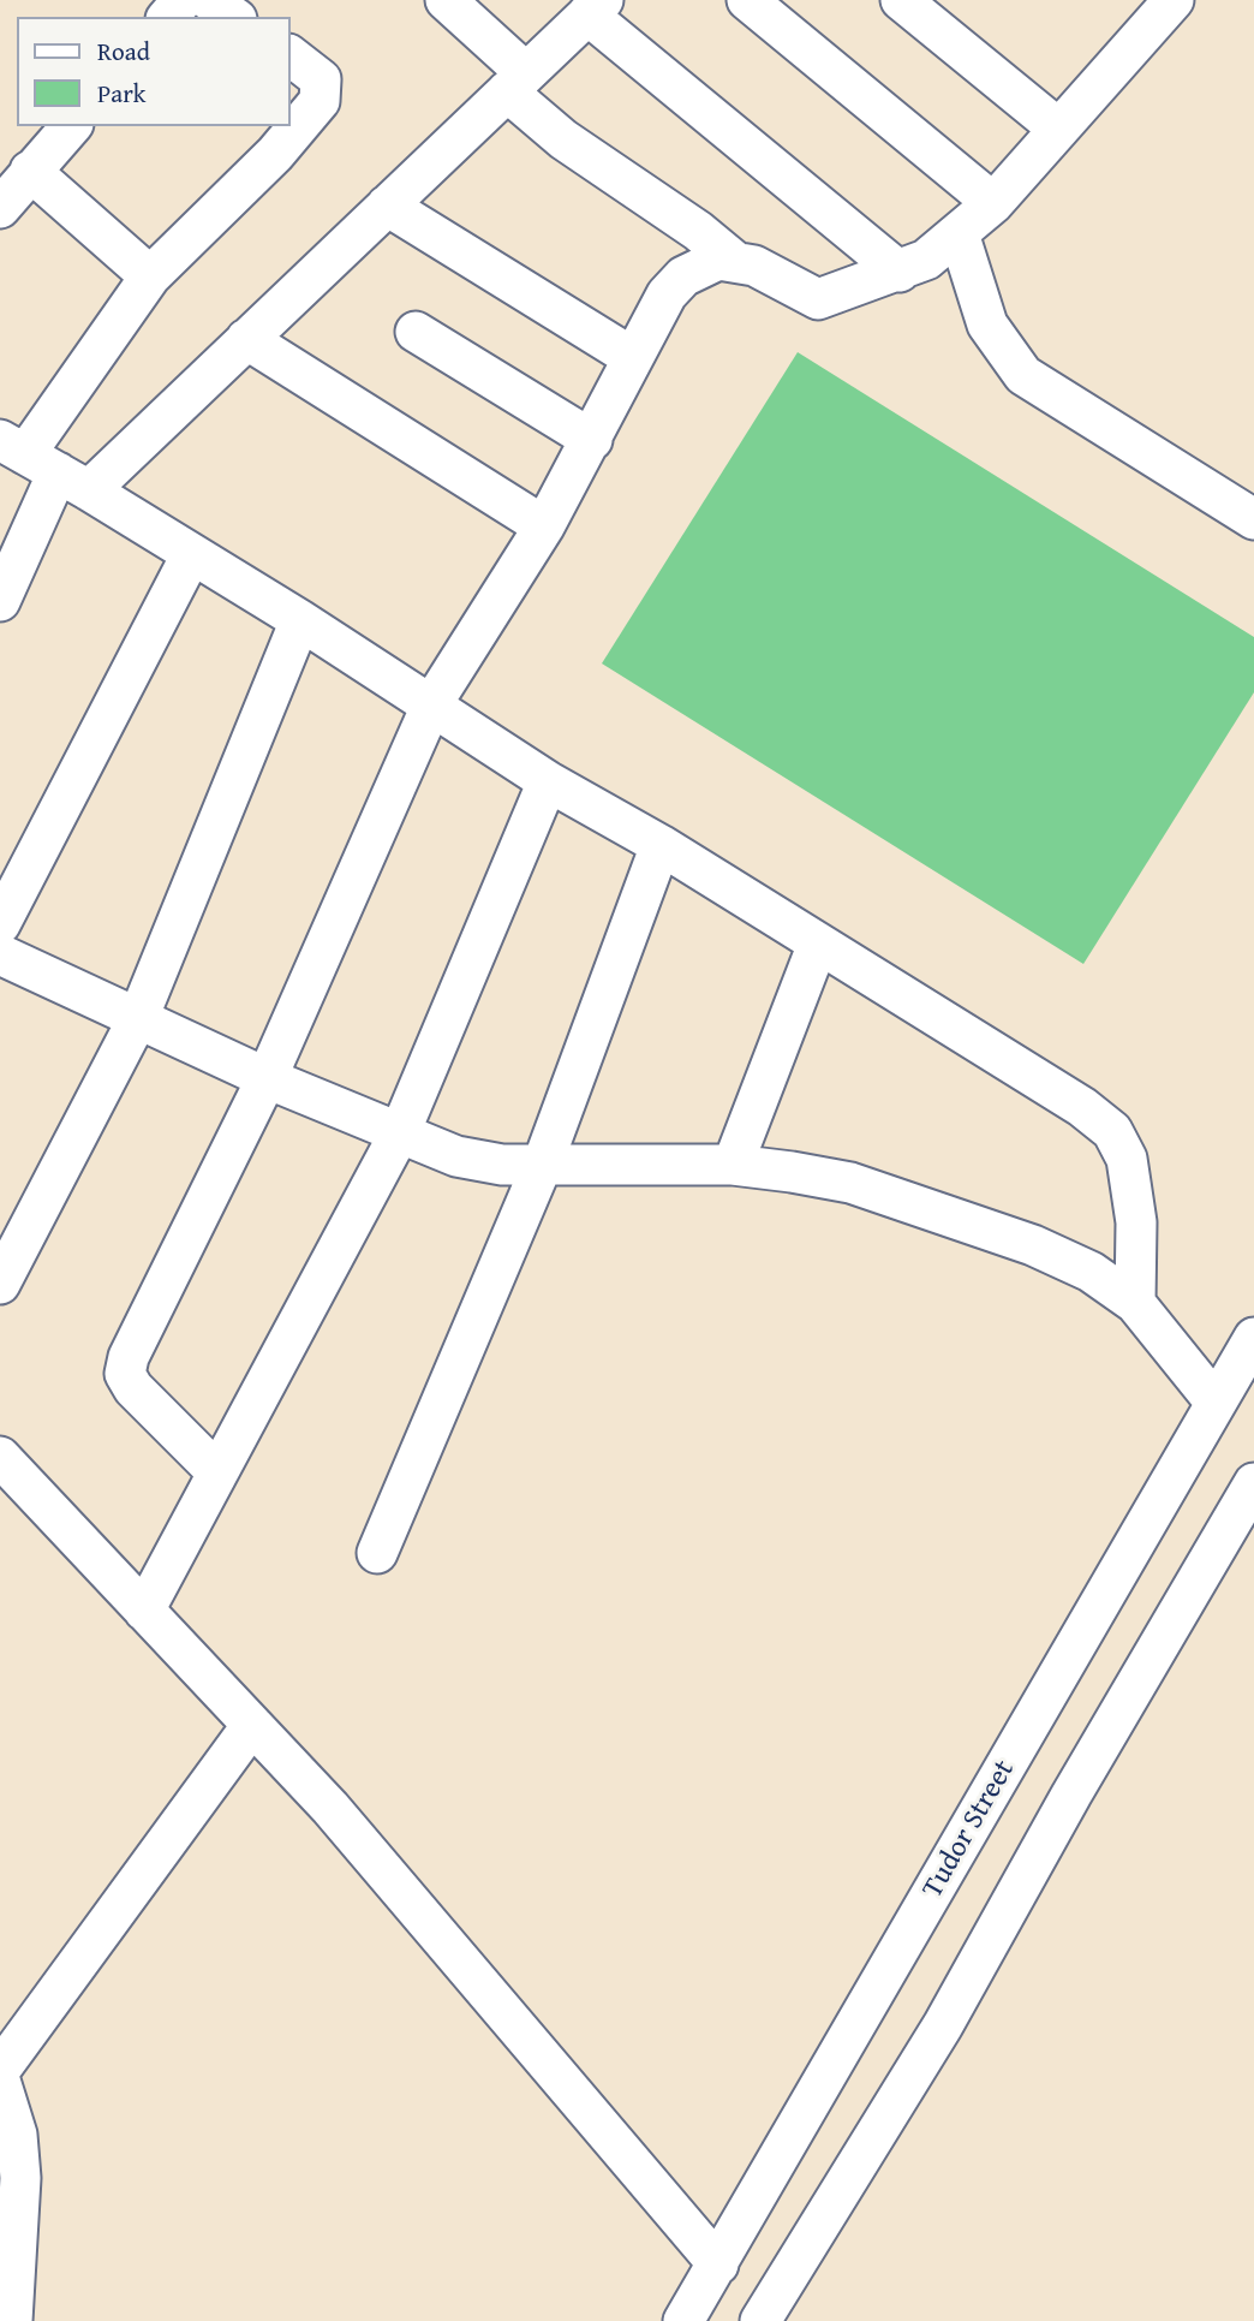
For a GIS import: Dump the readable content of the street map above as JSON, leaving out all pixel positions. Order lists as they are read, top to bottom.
{
  "streets": {
    "street": ["Tudor Street"]
  },
  "legend": ["Road", "Park"]
}
